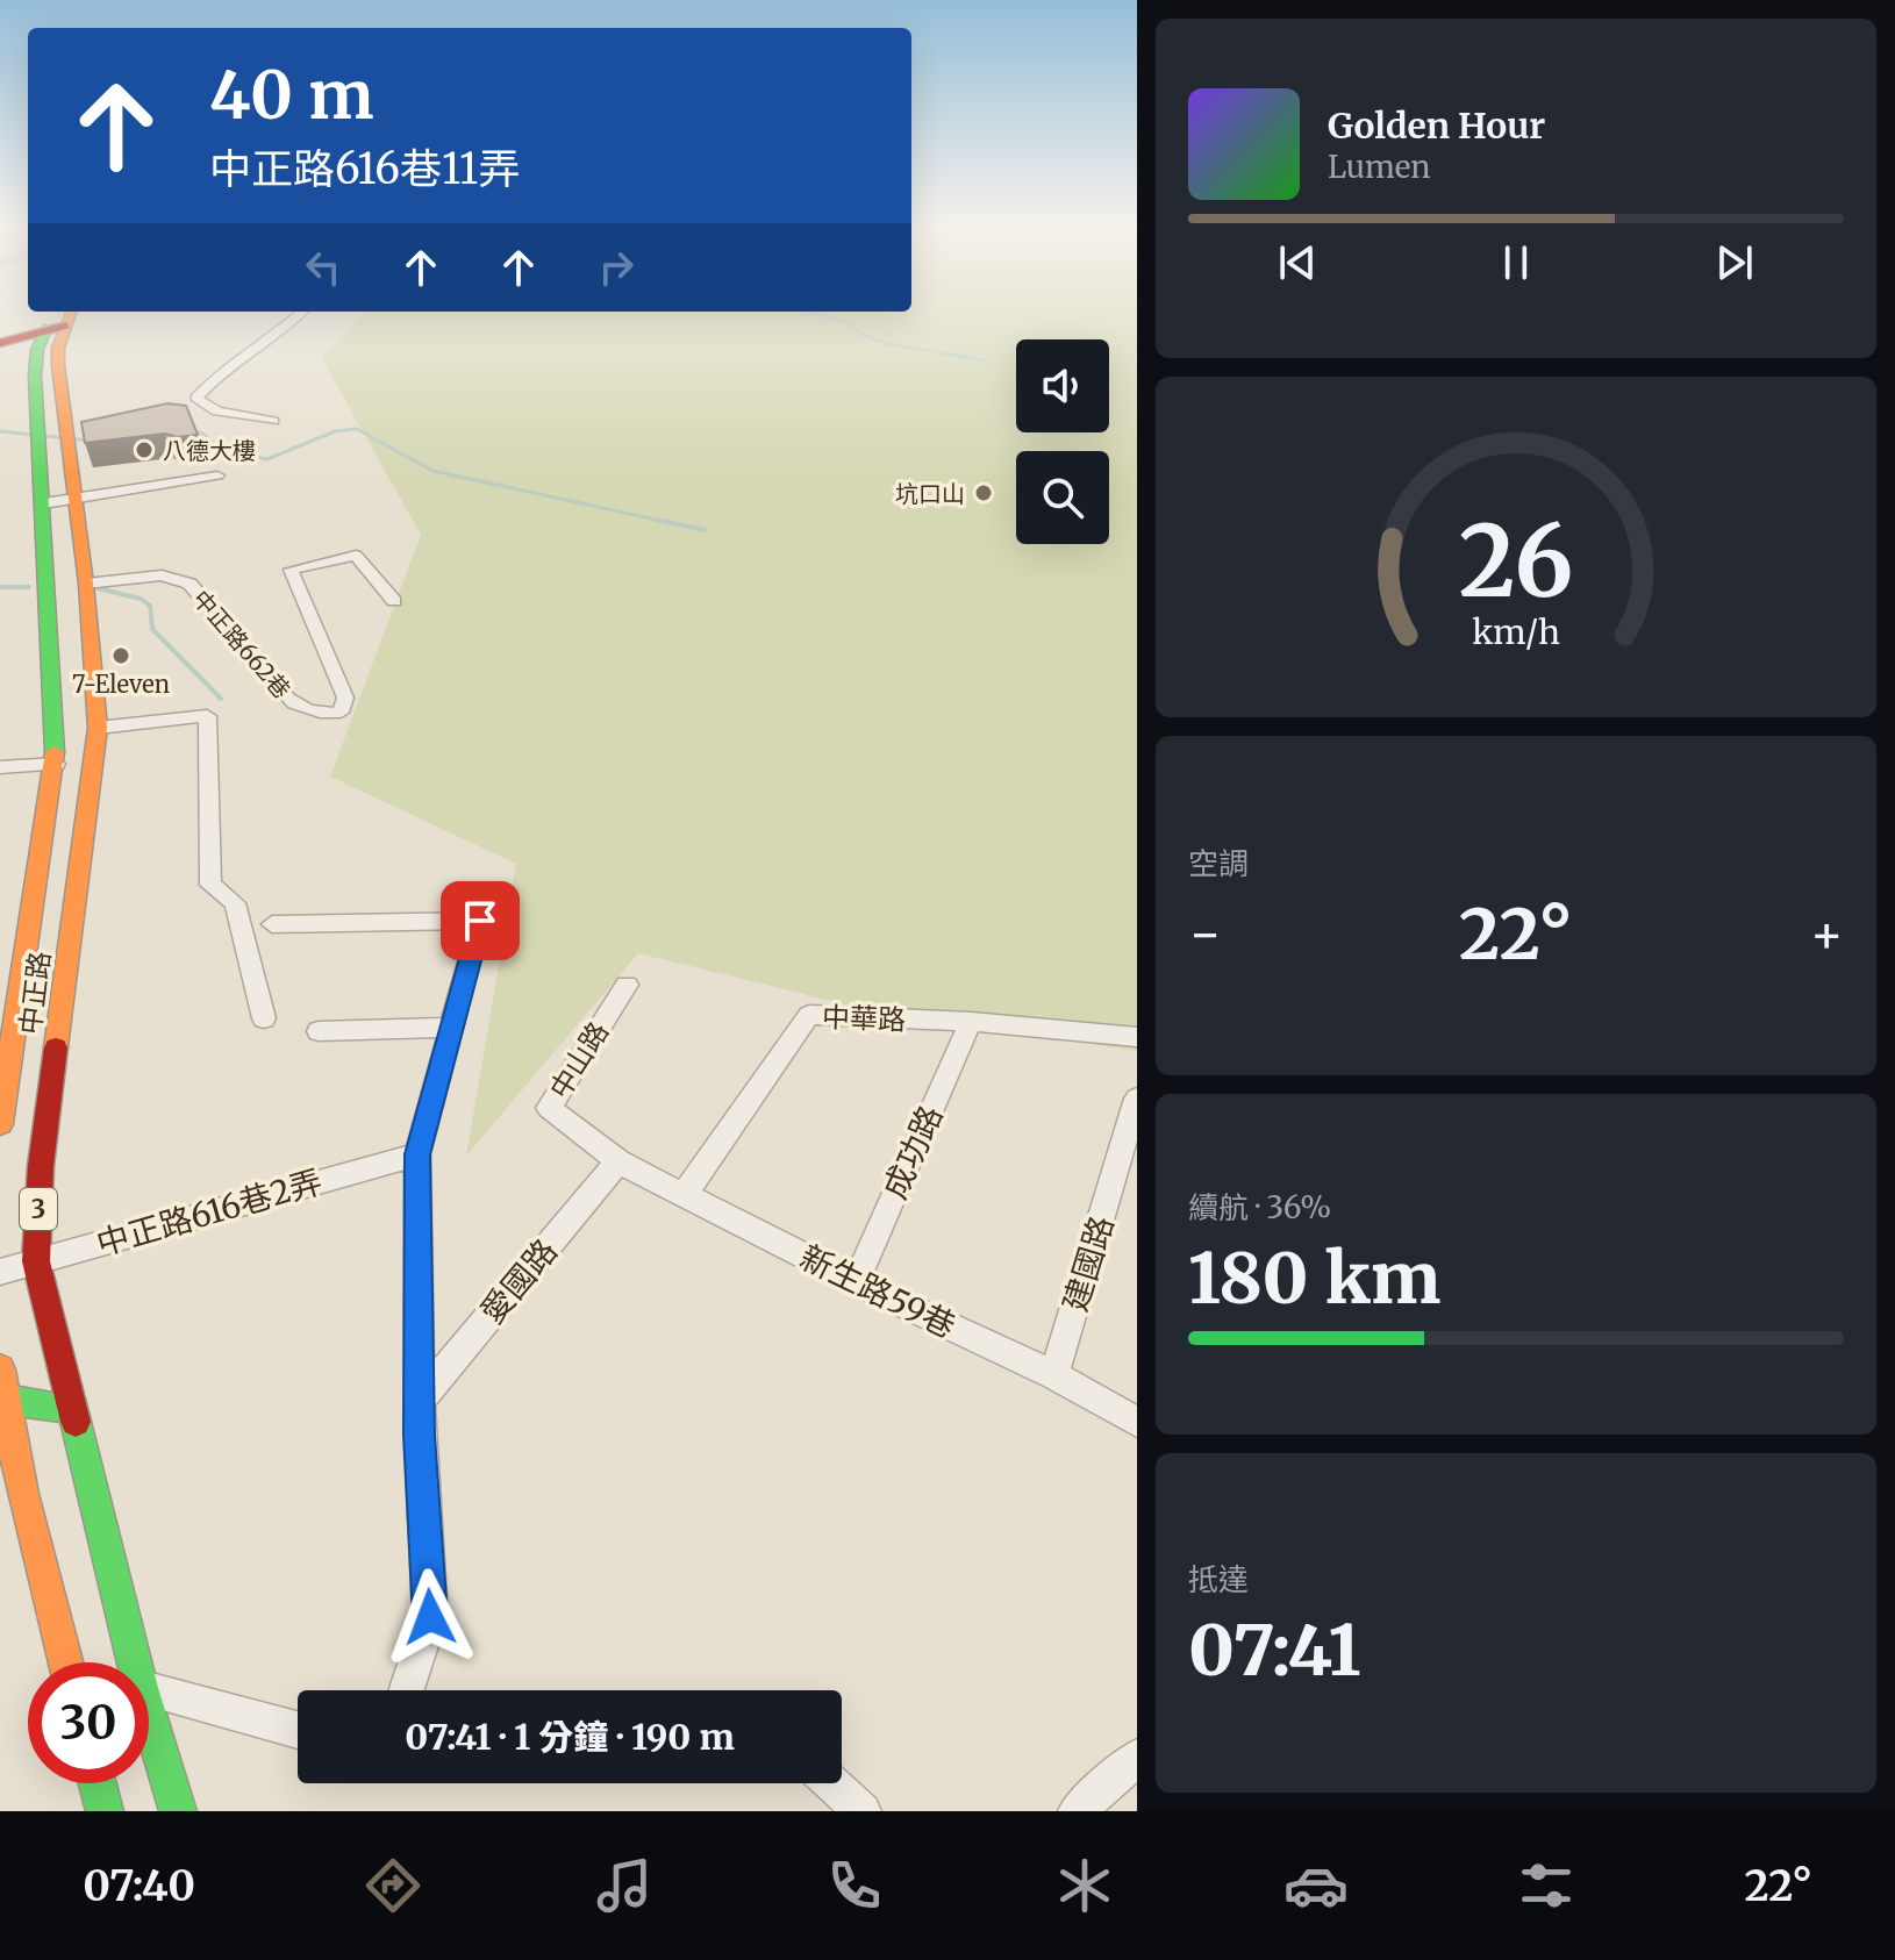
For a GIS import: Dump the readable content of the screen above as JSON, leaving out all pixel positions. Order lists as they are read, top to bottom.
{
  "streets": {
    "main road": ["中正路", "3"],
    "street": [
      "中正路662巷",
      "中華路",
      "中山路",
      "成功路",
      "中正路616巷2弄",
      "建國路",
      "愛國路",
      "新生路59巷"
    ]
  },
  "crossings": [
    ["中正路662巷", "中正路"],
    ["中正路", "中正路616巷2弄"],
    ["中華路", "成功路"],
    ["中華路", "新生路59巷"],
    ["中山路", "愛國路"],
    ["中山路", "新生路59巷"],
    ["成功路", "新生路59巷"],
    ["建國路", "新生路59巷"],
    ["愛國路", "新生路59巷"]
  ],
  "places": ["八德大樓", "坑口山", "7-Eleven"],
  "page": {
    "turn": ["40 m", "中正路616巷11弄"],
    "song": ["Golden Hour", "Lumen"],
    "tile": [
      "空調",
      ["續航 · 36%", "180 km"],
      ["抵達", "07:41"]
    ],
    "heat": ["−", "22°", "+"],
    "limit": "30",
    "trip": "07:41 · 1 分鐘 · 190 m",
    "tabs": ["07:40", "22°"],
    "gauge": ["26", "km/h"]
  }
}
